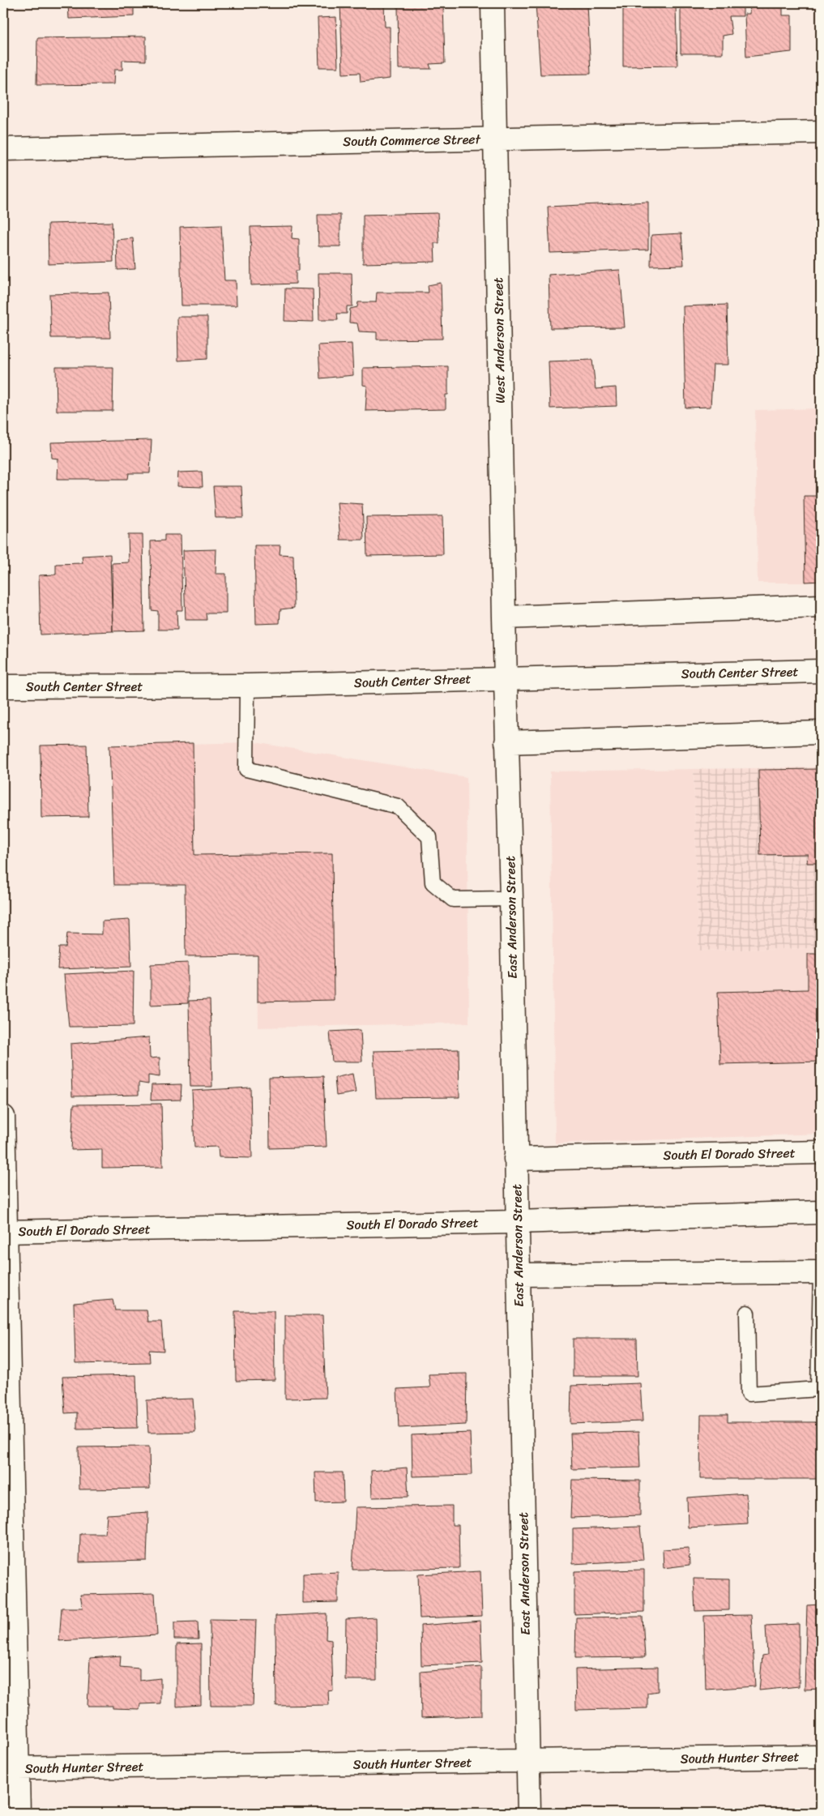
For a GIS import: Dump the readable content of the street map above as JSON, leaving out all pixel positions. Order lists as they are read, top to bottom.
{
  "streets": {
    "street": [
      "South Commerce Street",
      "West Anderson Street",
      "South Center Street",
      "East Anderson Street",
      "South El Dorado Street",
      "South Hunter Street"
    ]
  },
  "crossings": [
    ["South Commerce Street", "West Anderson Street"],
    ["West Anderson Street", "South Center Street"],
    ["West Anderson Street", "East Anderson Street"],
    ["South Center Street", "East Anderson Street"],
    ["East Anderson Street", "South El Dorado Street"],
    ["East Anderson Street", "South Hunter Street"]
  ]
}
